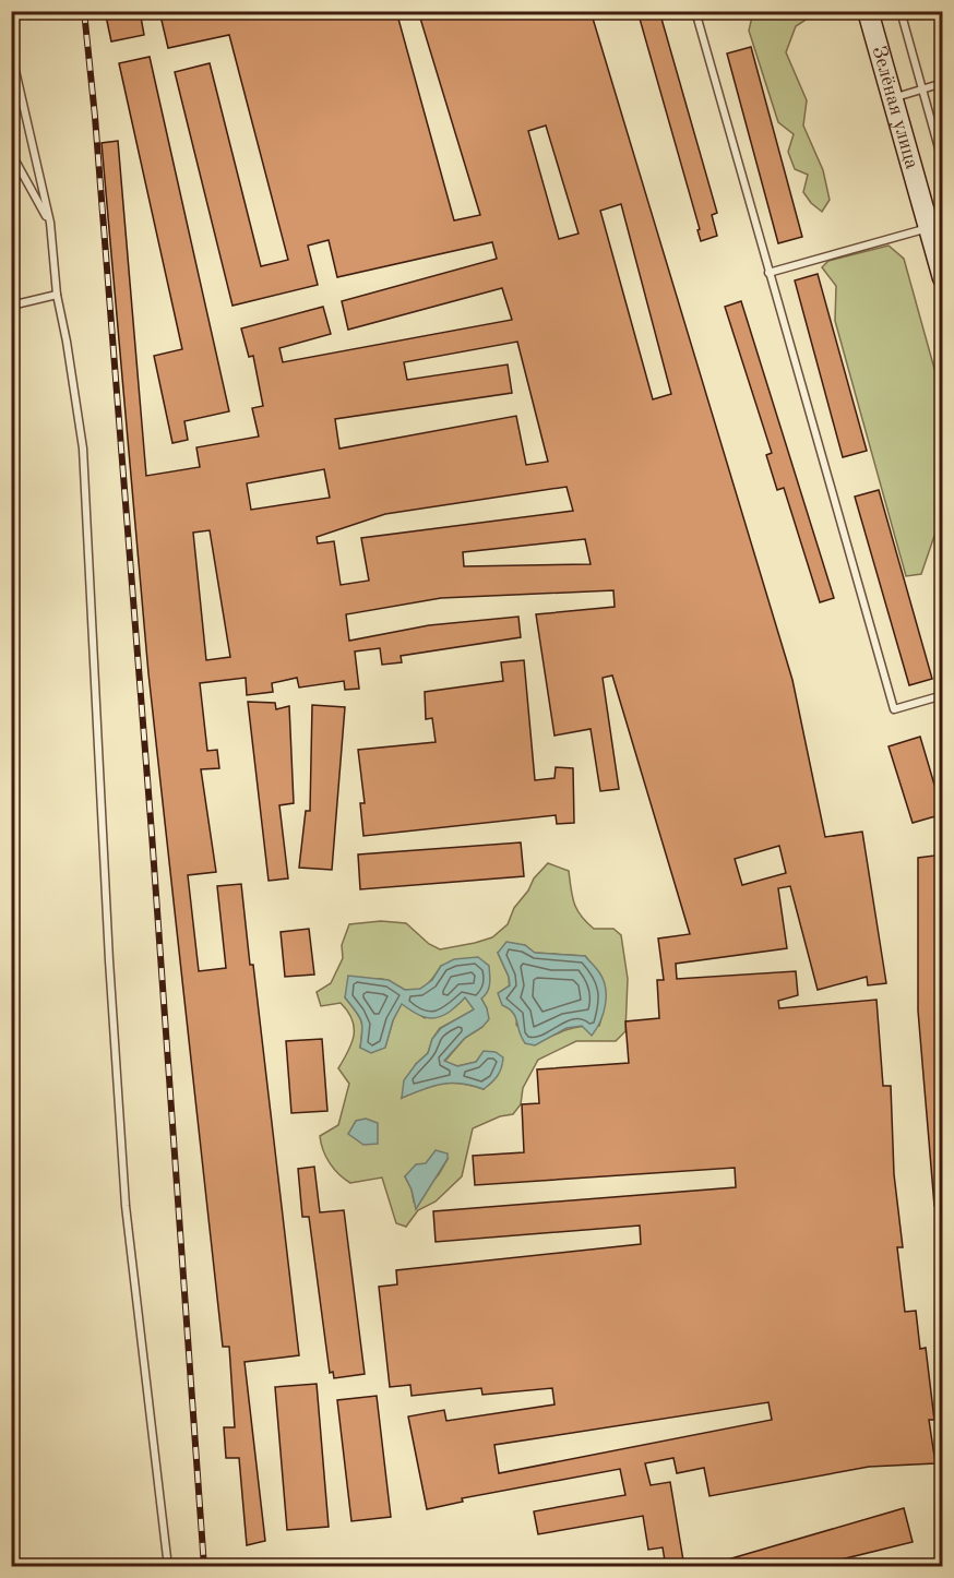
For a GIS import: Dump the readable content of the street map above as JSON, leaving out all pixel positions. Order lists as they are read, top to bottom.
{
  "streets": {
    "main road": ["Зелёная улица"]
  }
}
